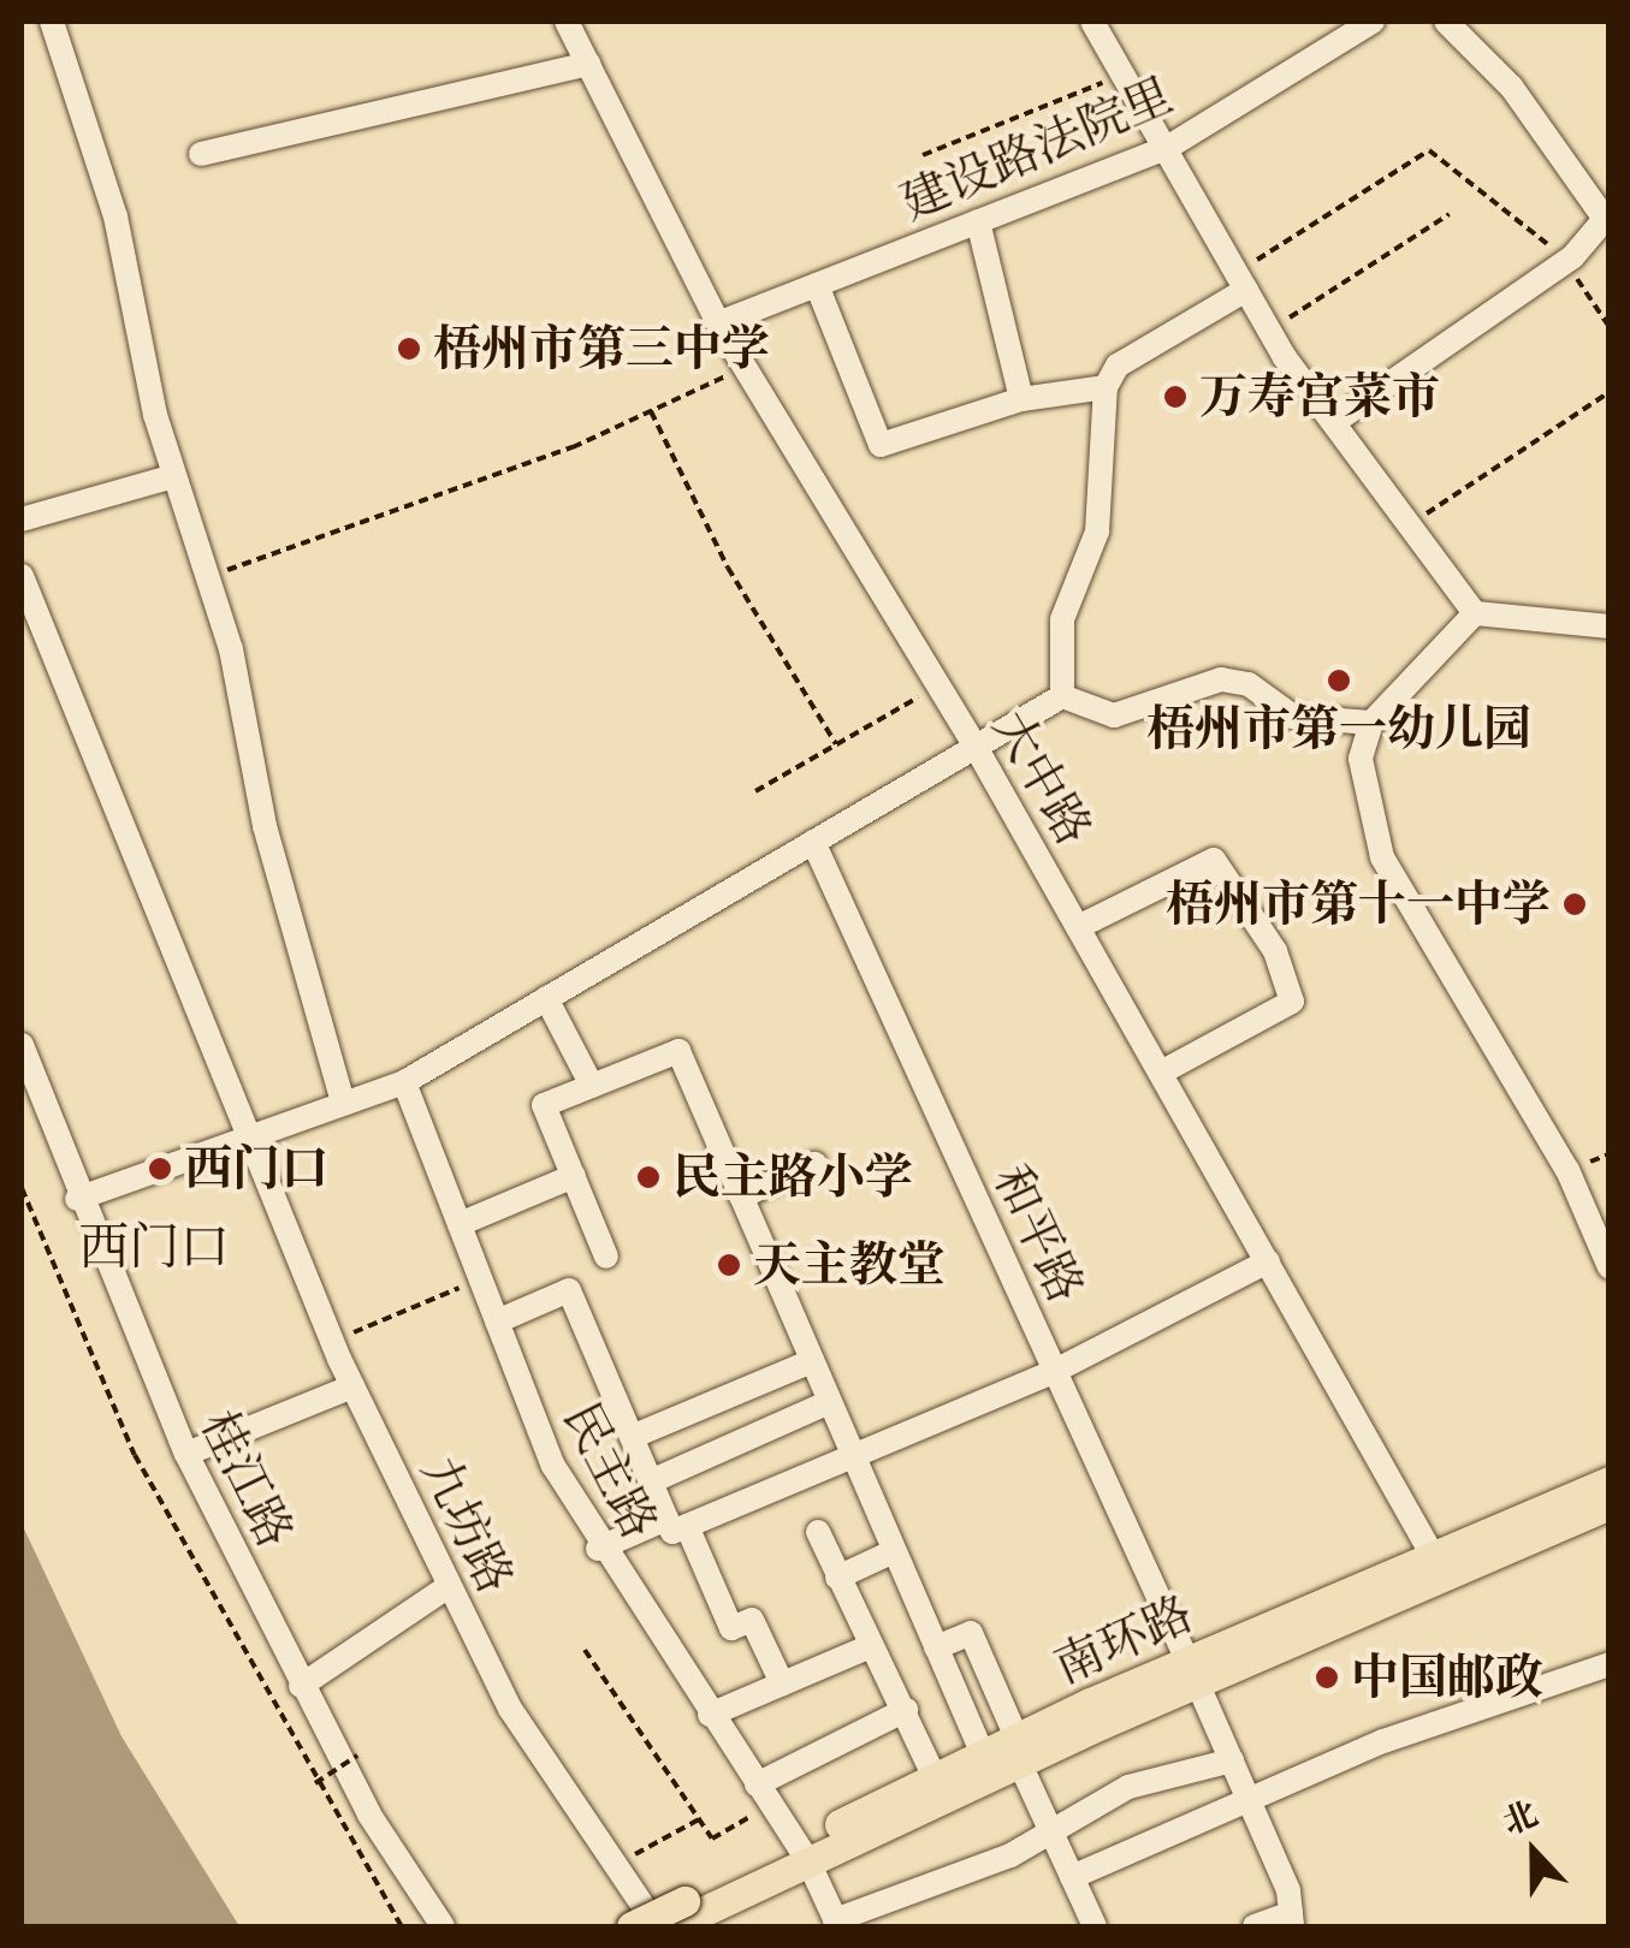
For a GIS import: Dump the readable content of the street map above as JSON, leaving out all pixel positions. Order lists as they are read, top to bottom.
{
  "streets": {
    "main road": ["南环路"],
    "street": [
      "建设路法院里",
      "大中路",
      "和平路",
      "民主路",
      "桂江路",
      "九坊路"
    ]
  },
  "crossings": [
    ["建设路法院里", "大中路"],
    ["大中路", "南环路"],
    ["和平路", "南环路"],
    ["民主路", "南环路"]
  ],
  "districts": ["西门口"],
  "places": [
    "梧州市第三中学",
    "万寿宫菜市",
    "梧州市第一幼儿园",
    "梧州市第十一中学",
    "西门口",
    "民主路小学",
    "天主教堂",
    "中国邮政"
  ],
  "north": "top"
}
